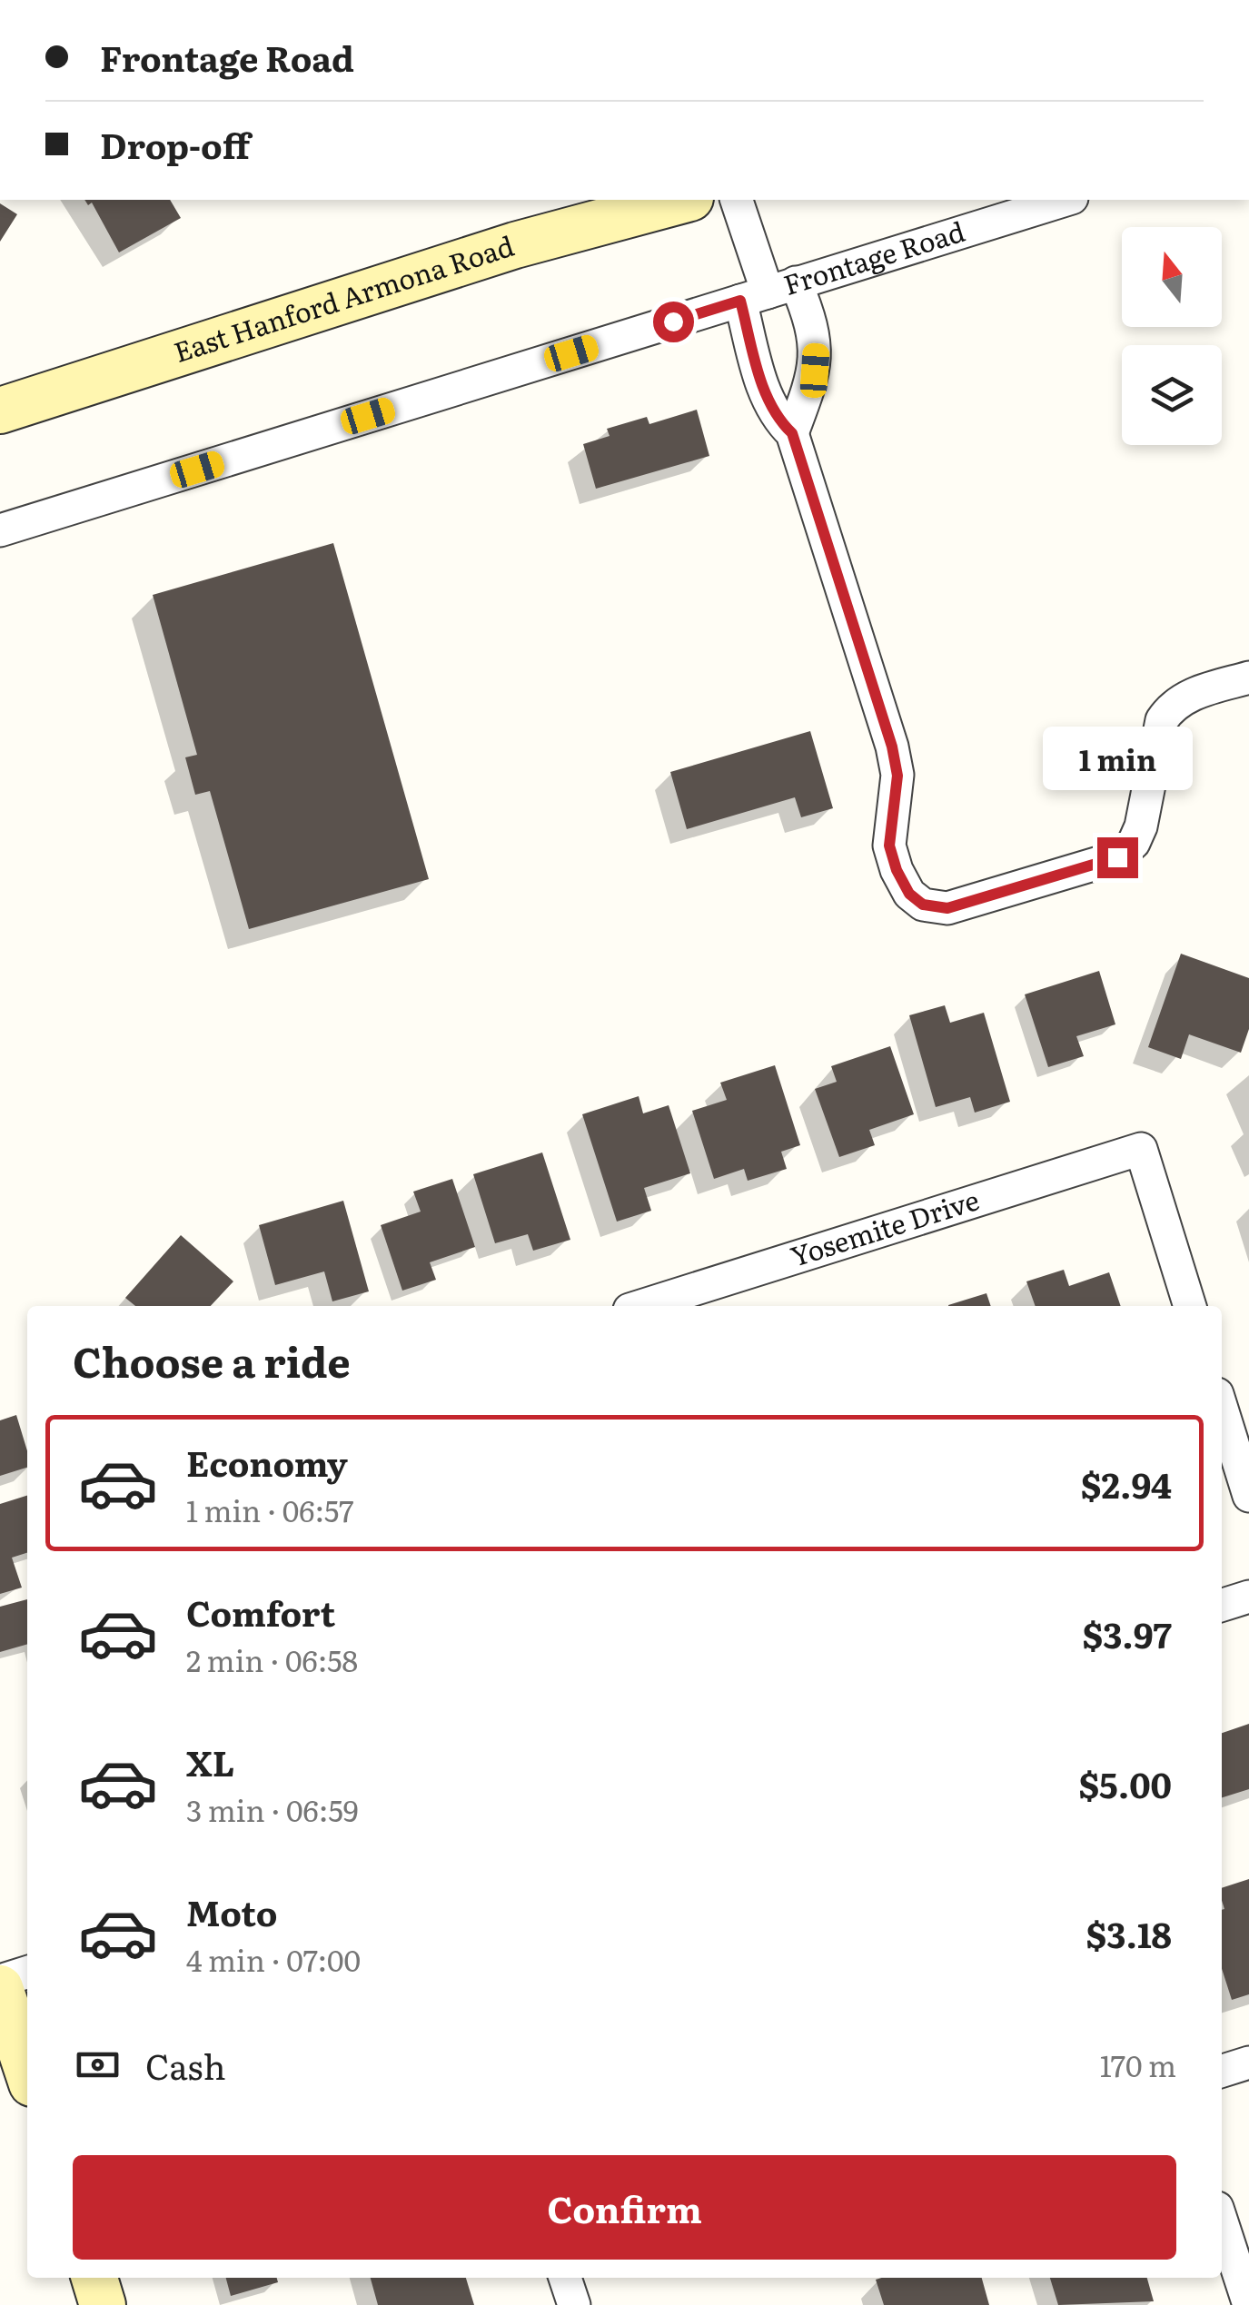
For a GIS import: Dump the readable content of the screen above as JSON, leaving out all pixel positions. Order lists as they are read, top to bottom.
{
  "streets": {
    "main road": ["East Hanford Armona Road"],
    "street": ["Frontage Road", "Yosemite Drive"]
  },
  "north": "top",
  "page": {
    "banner": ["Frontage Road", "Drop-off"],
    "bubble": "1 min",
    "heading": "Choose a ride",
    "list": [
      {
        "name": "Economy",
        "note": "1 min · 06:57",
        "value": "$2.94"
      },
      {
        "name": "Comfort",
        "note": "2 min · 06:58",
        "value": "$3.97"
      },
      {
        "name": "XL",
        "note": "3 min · 06:59",
        "value": "$5.00"
      },
      {
        "name": "Moto",
        "note": "4 min · 07:00",
        "value": "$3.18"
      }
    ],
    "pay": ["Cash", "170 m"],
    "buttons": "Confirm"
  }
}
